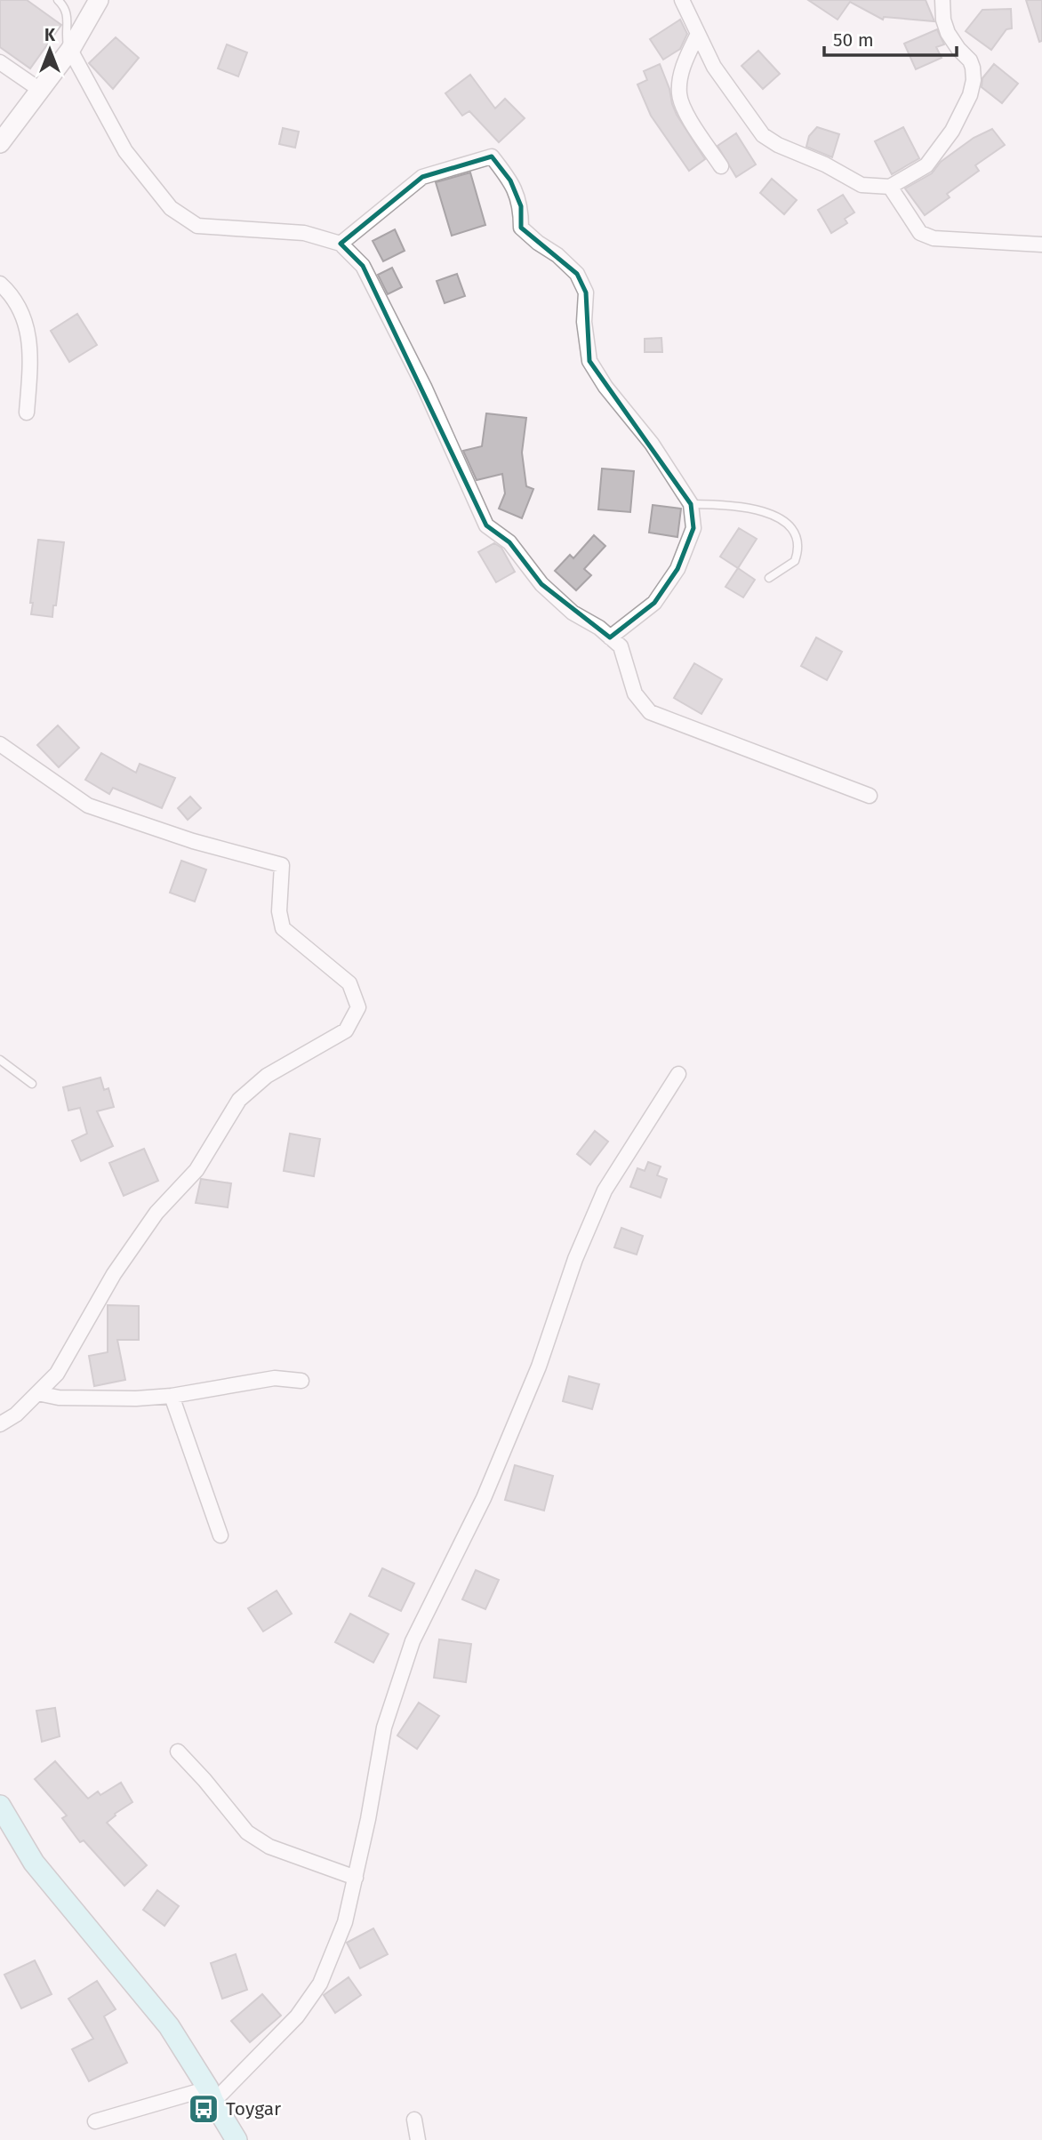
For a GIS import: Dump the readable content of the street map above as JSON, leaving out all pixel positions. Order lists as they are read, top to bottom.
{
  "places": {
    "bus stop": ["Toygar"]
  },
  "scale_bar": "50 m",
  "north": "top"
}
